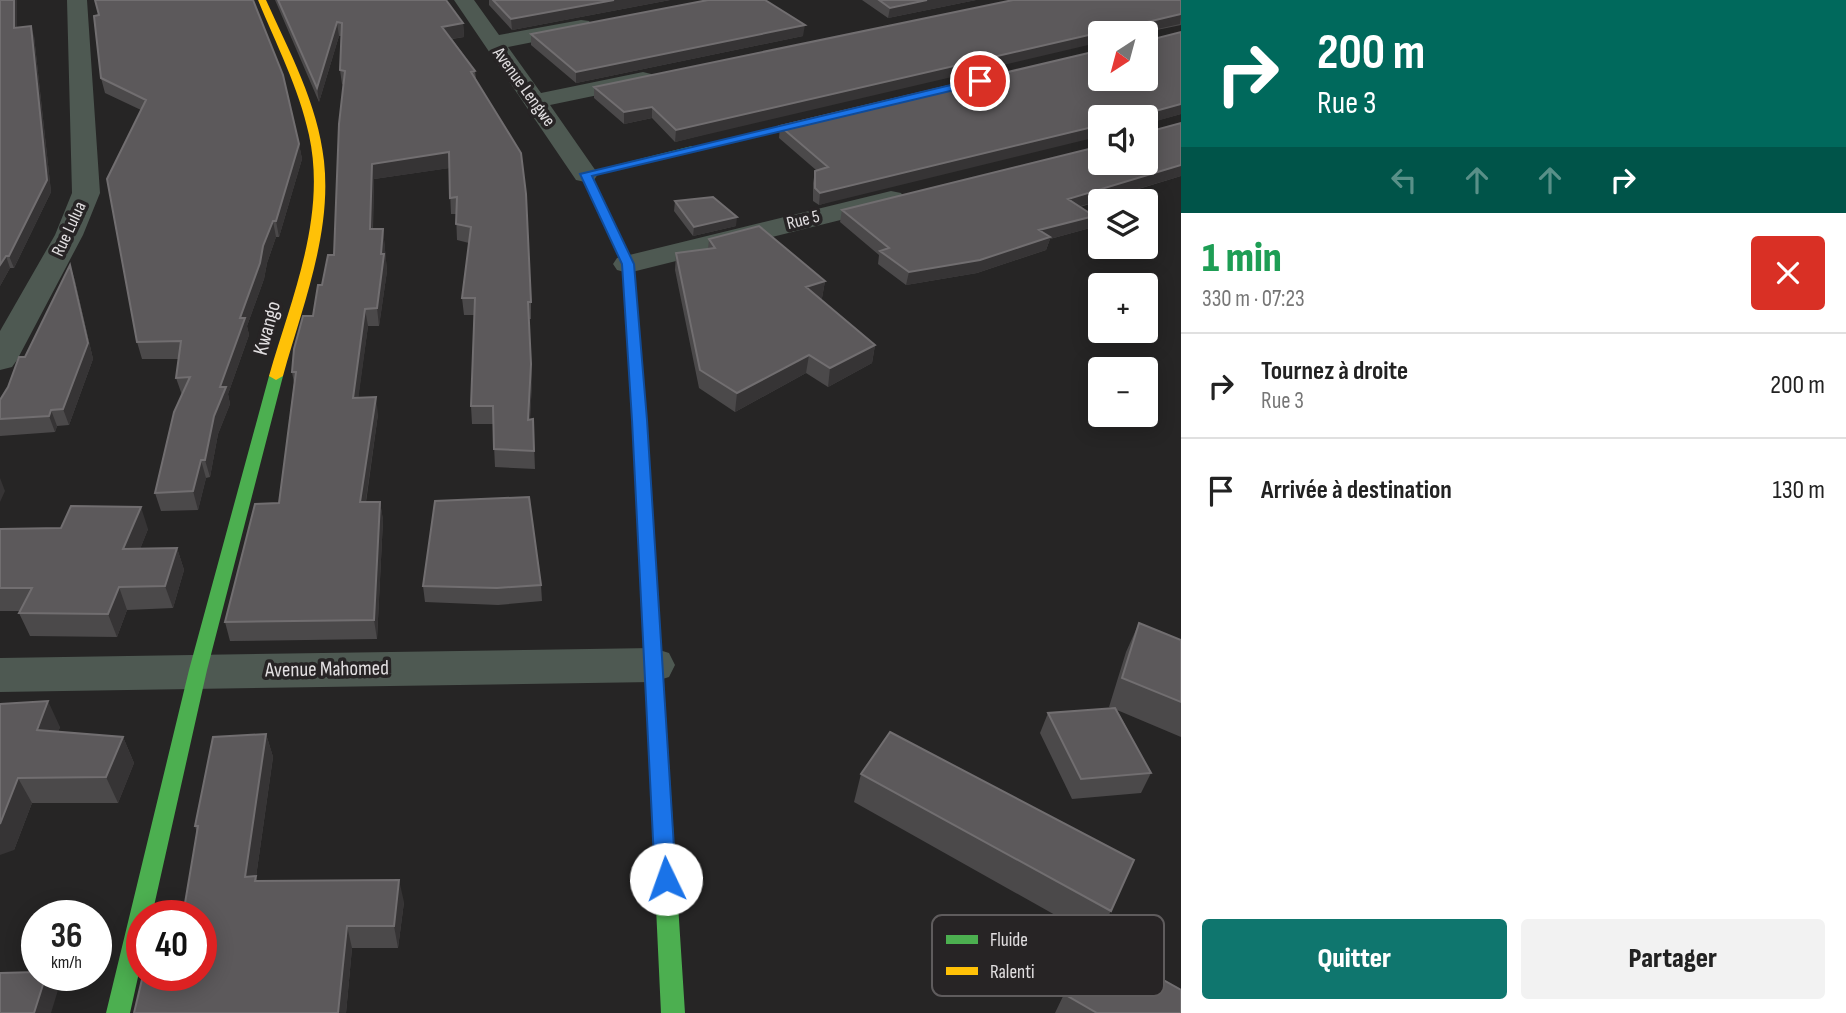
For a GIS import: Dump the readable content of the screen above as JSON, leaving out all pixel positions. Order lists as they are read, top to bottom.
{
  "streets": {
    "street": [
      "Avenue Lengwe",
      "Rue 5",
      "Rue Lulua",
      "Kwango",
      "Avenue Mahomed"
    ]
  },
  "crossings": [
    ["Kwango", "Avenue Mahomed"]
  ],
  "legend": ["Fluide", "Ralenti"],
  "north": "bottom left",
  "page": {
    "turn": ["200 m", "Rue 3"],
    "map_buttons": ["+", "−"],
    "heading": ["1 min", "330 m · 07:23"],
    "list": [
      {
        "name": "Tournez à droite",
        "note": "Rue 3",
        "value": "200 m"
      },
      {
        "name": "Arrivée à destination",
        "value": "130 m"
      }
    ],
    "speed": "36 km/h",
    "limit": "40",
    "buttons": ["Quitter", "Partager"]
  }
}
